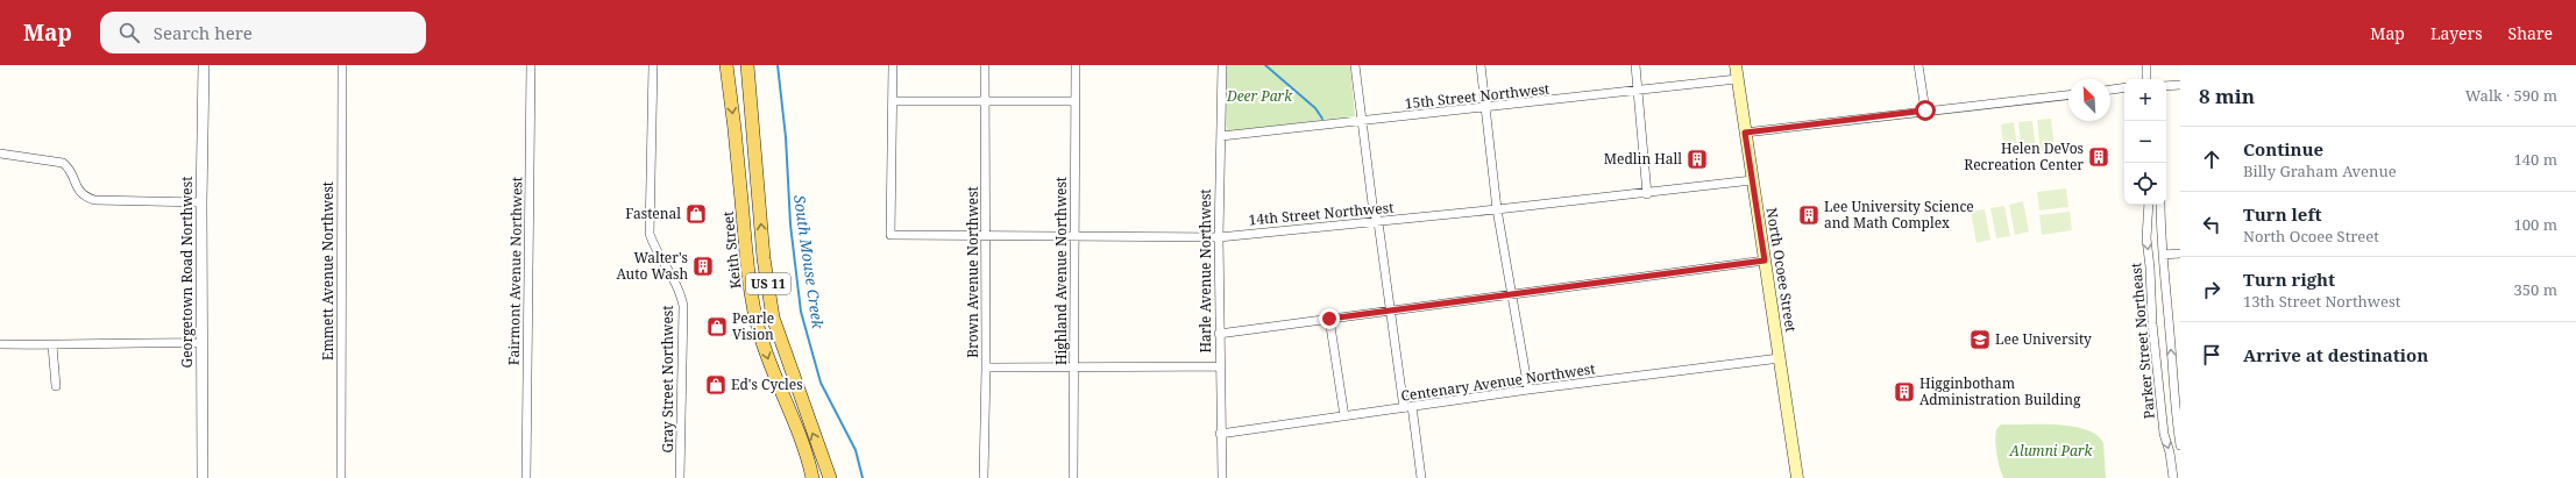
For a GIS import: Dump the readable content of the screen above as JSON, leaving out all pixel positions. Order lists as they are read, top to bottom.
{
  "streets": {
    "main road": ["Keith Street", "North Ocoee Street", "US 11"],
    "street": [
      "15th Street Northwest",
      "14th Street Northwest",
      "Emmett Avenue Northwest",
      "Fairmont Avenue Northwest",
      "Highland Avenue Northwest",
      "Harle Avenue Northwest",
      "Georgetown Road Northwest",
      "Brown Avenue Northwest",
      "Parker Street Northeast",
      "Gray Street Northwest",
      "Centenary Avenue Northwest"
    ]
  },
  "crossings": [
    ["15th Street Northwest", "North Ocoee Street"],
    ["15th Street Northwest", "Harle Avenue Northwest"],
    ["14th Street Northwest", "North Ocoee Street"],
    ["14th Street Northwest", "Highland Avenue Northwest"],
    ["14th Street Northwest", "Harle Avenue Northwest"],
    ["14th Street Northwest", "Brown Avenue Northwest"],
    ["North Ocoee Street", "Centenary Avenue Northwest"],
    ["Harle Avenue Northwest", "Centenary Avenue Northwest"]
  ],
  "water": ["South Mouse Creek"],
  "parks": ["Deer Park", "Alumni Park"],
  "places": {
    "building": [
      "Helen DeVos Recreation Center",
      "Medlin Hall",
      "Lee University Science and Math Complex",
      "Walter's Auto Wash",
      "Higginbotham Administration Building"
    ],
    "shop": ["Fastenal", "Pearle Vision", "Ed's Cycles"],
    "school or university": ["Lee University"]
  },
  "north": "top left",
  "page": {
    "header": "Map",
    "search": "Search here",
    "nav": ["Map", "Layers", "Share"],
    "heading": ["8 min", "Walk · 590 m"],
    "map_buttons": ["+", "−"],
    "list": [
      ["Continue", "Billy Graham Avenue", "140 m"],
      ["Turn left", "North Ocoee Street", "100 m"],
      ["Turn right", "13th Street Northwest", "350 m"],
      "Arrive at destination"
    ]
  }
}
